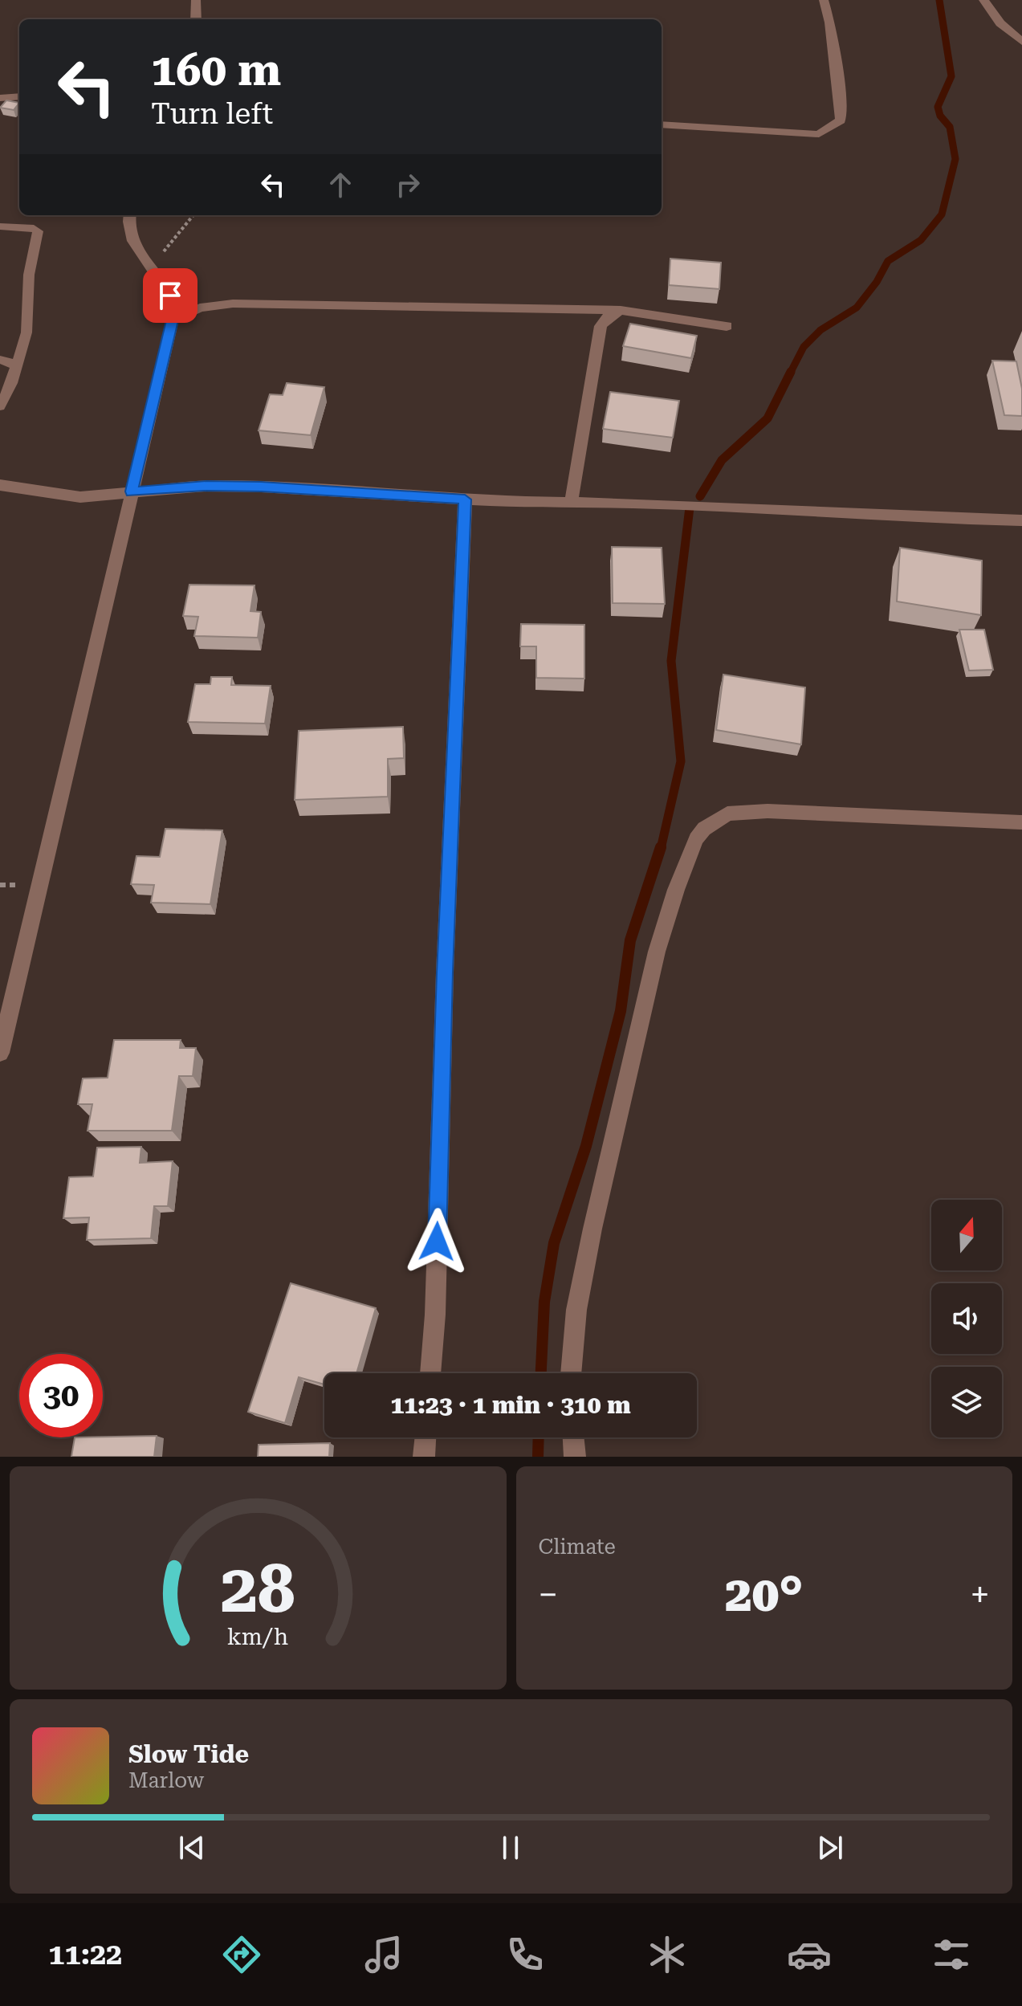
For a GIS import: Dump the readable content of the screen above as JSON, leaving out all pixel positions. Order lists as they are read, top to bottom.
{
  "north": "top",
  "page": {
    "turn": ["160 m", "Turn left"],
    "limit": "30",
    "trip": "11:23 · 1 min · 310 m",
    "tile": "Climate",
    "heat": ["−", "20°", "+"],
    "song": ["Slow Tide", "Marlow"],
    "tabs": "11:22",
    "gauge": ["28", "km/h"]
  }
}
